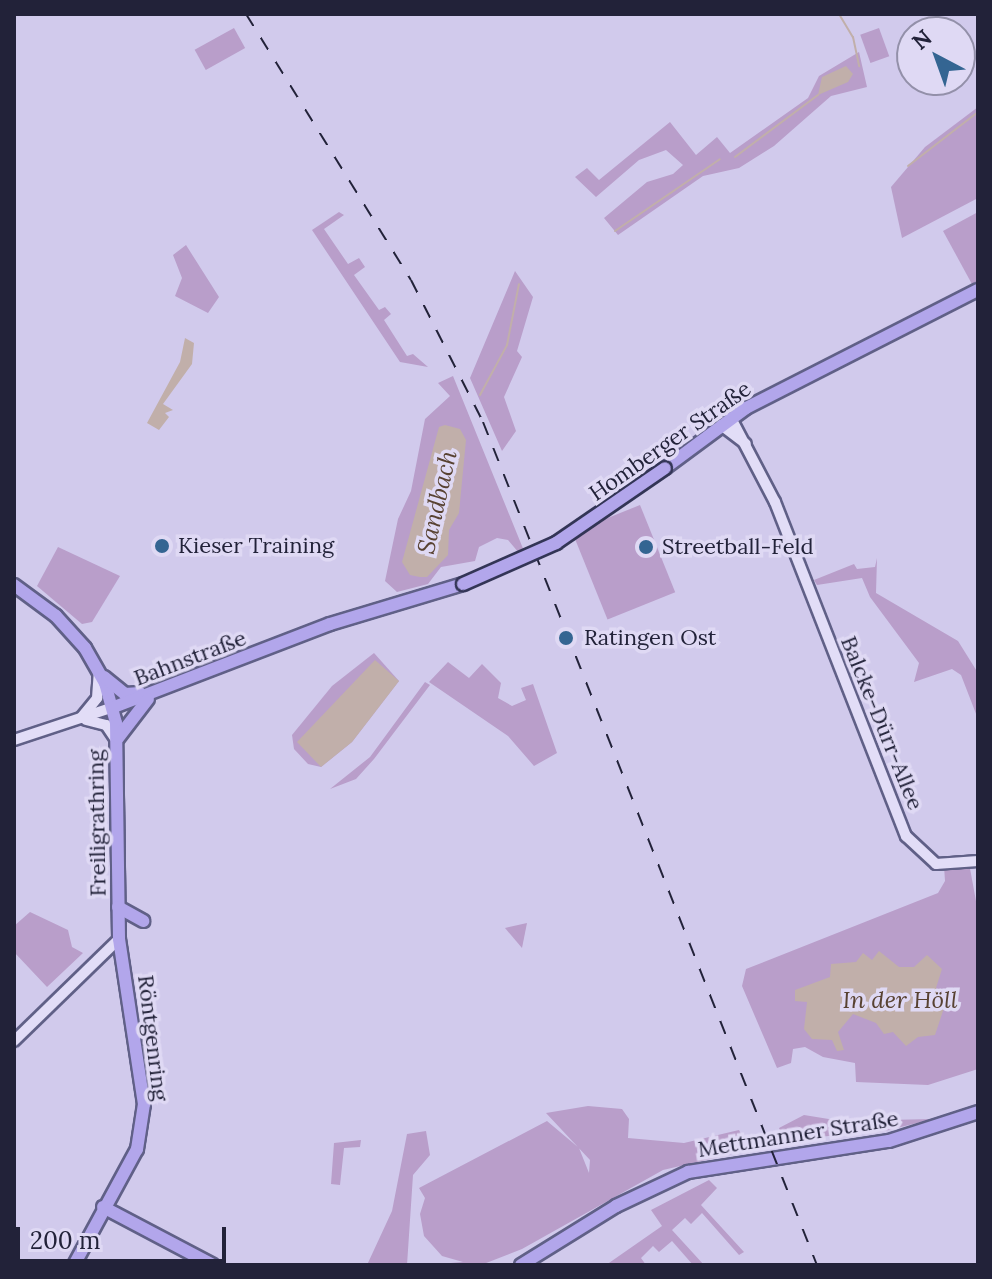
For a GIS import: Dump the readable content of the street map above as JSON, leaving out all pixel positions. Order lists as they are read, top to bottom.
{
  "streets": {
    "main road": [
      "Homberger Straße",
      "Bahnstraße",
      "Freiligrathring",
      "Röntgenring",
      "Mettmanner Straße"
    ],
    "street": ["Balcke-Dürr-Allee"]
  },
  "crossings": [
    ["Homberger Straße", "Bahnstraße"],
    ["Homberger Straße", "Balcke-Dürr-Allee"],
    ["Bahnstraße", "Freiligrathring"],
    ["Freiligrathring", "Röntgenring"]
  ],
  "water": ["Sandbach", "In der Höll"],
  "places": ["Kieser Training", "Streetball-Feld", "Ratingen Ost"],
  "scale_bar": "200 m",
  "north": "top left"
}
